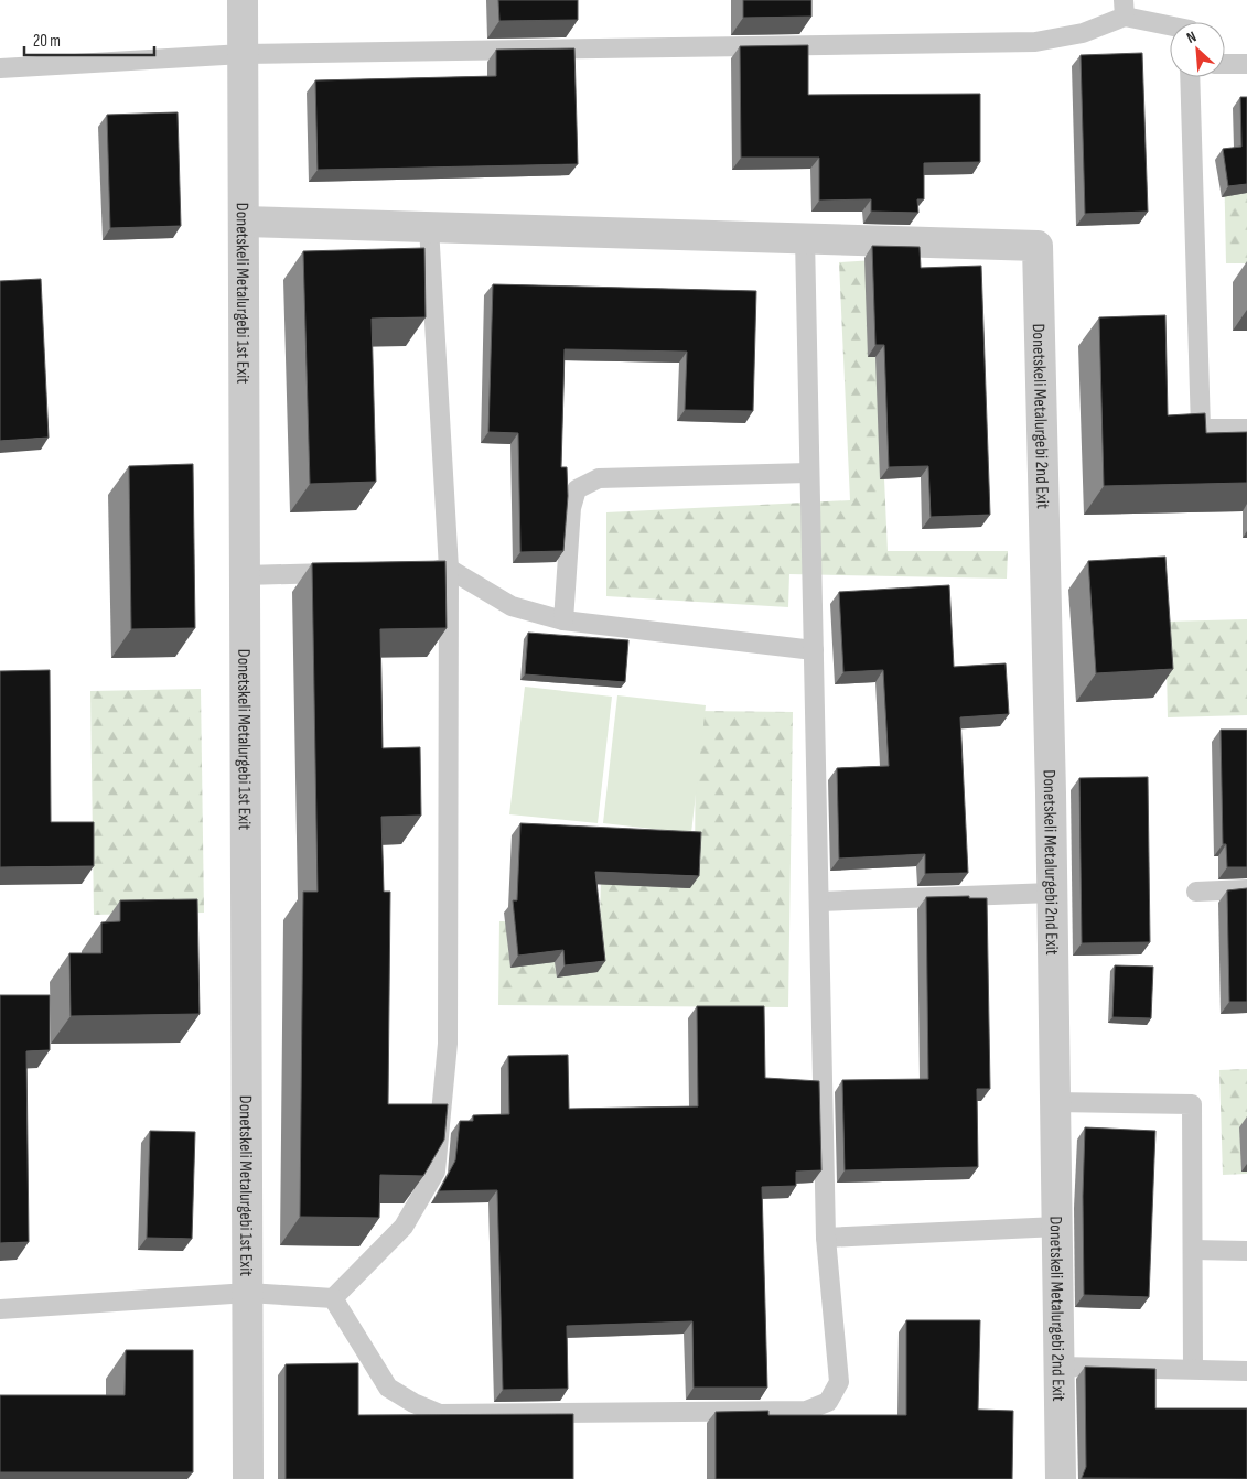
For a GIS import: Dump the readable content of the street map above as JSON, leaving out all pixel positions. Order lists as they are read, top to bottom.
{
  "streets": {
    "street": ["Donetskeli Metalurgebi 1st Exit", "Donetskeli Metalurgebi 2nd Exit"]
  },
  "scale_bar": "20 m",
  "north": "top left"
}
